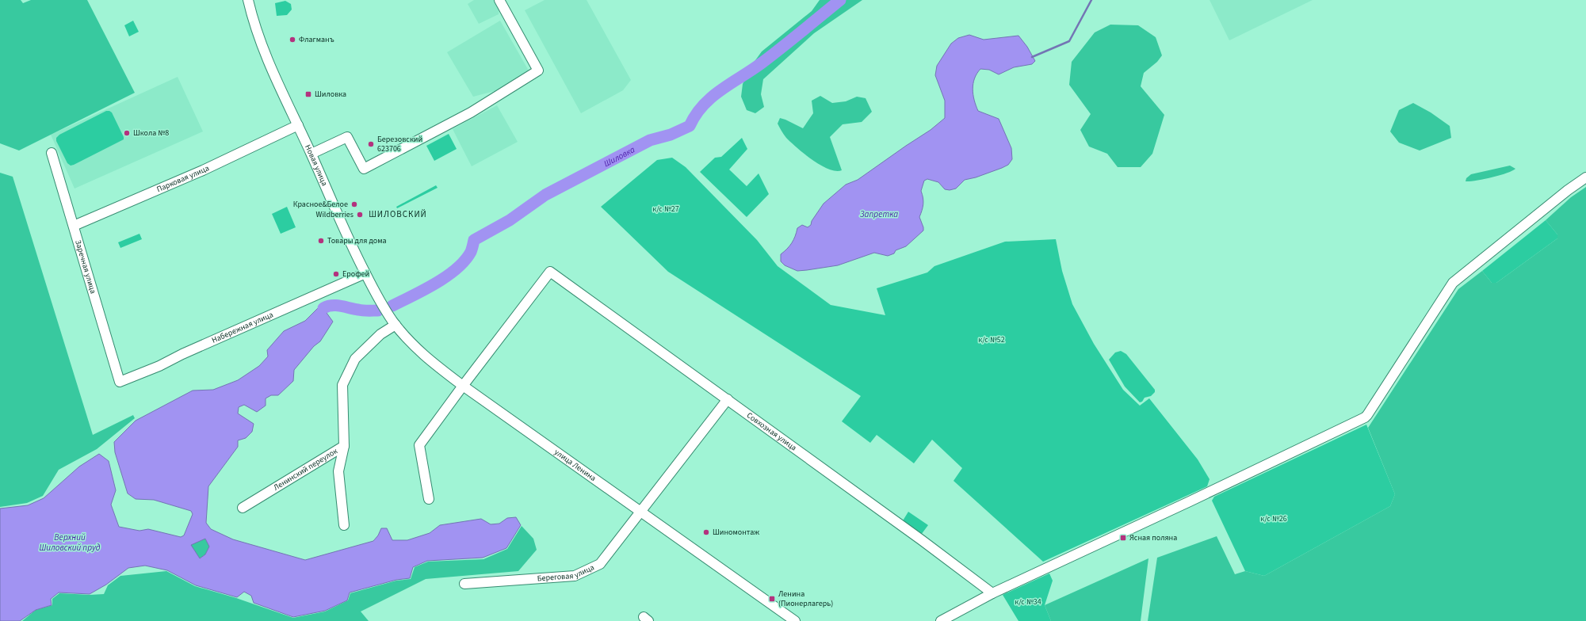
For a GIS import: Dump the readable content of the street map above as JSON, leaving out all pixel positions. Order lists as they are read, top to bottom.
{
  "streets": {
    "street": [
      "Новая улица",
      "Парковая улица",
      "Заречная улица",
      "Набережная улица",
      "Совхозная улица",
      "улица Ленина",
      "Ленинский переулок",
      "Береговая улица"
    ]
  },
  "crossings": [
    ["Новая улица", "Парковая улица"],
    ["Новая улица", "Набережная улица"],
    ["Новая улица", "улица Ленина"],
    ["Парковая улица", "Заречная улица"],
    ["Заречная улица", "Набережная улица"],
    ["Совхозная улица", "улица Ленина"],
    ["Совхозная улица", "Береговая улица"],
    ["улица Ленина", "Ленинский переулок"],
    ["улица Ленина", "Береговая улица"]
  ],
  "districts": ["ШИЛОВСКИЙ"],
  "water": ["Шиловка", "Запретка", "Верхний Шиловский пруд"],
  "parks": [
    "к/с №27",
    "к/с №52",
    "к/с №26",
    "к/с №34"
  ],
  "places": {
    "other": [
      "Флагманъ",
      "Школа №8",
      "Березовский 623706",
      "Красное&Белое",
      "Wildberries",
      "Товары для дома",
      "Ерофей",
      "Шиномонтаж"
    ],
    "transit": ["Шиловка", "Ясная поляна", "Ленина (Пионерлагерь)"]
  }
}
